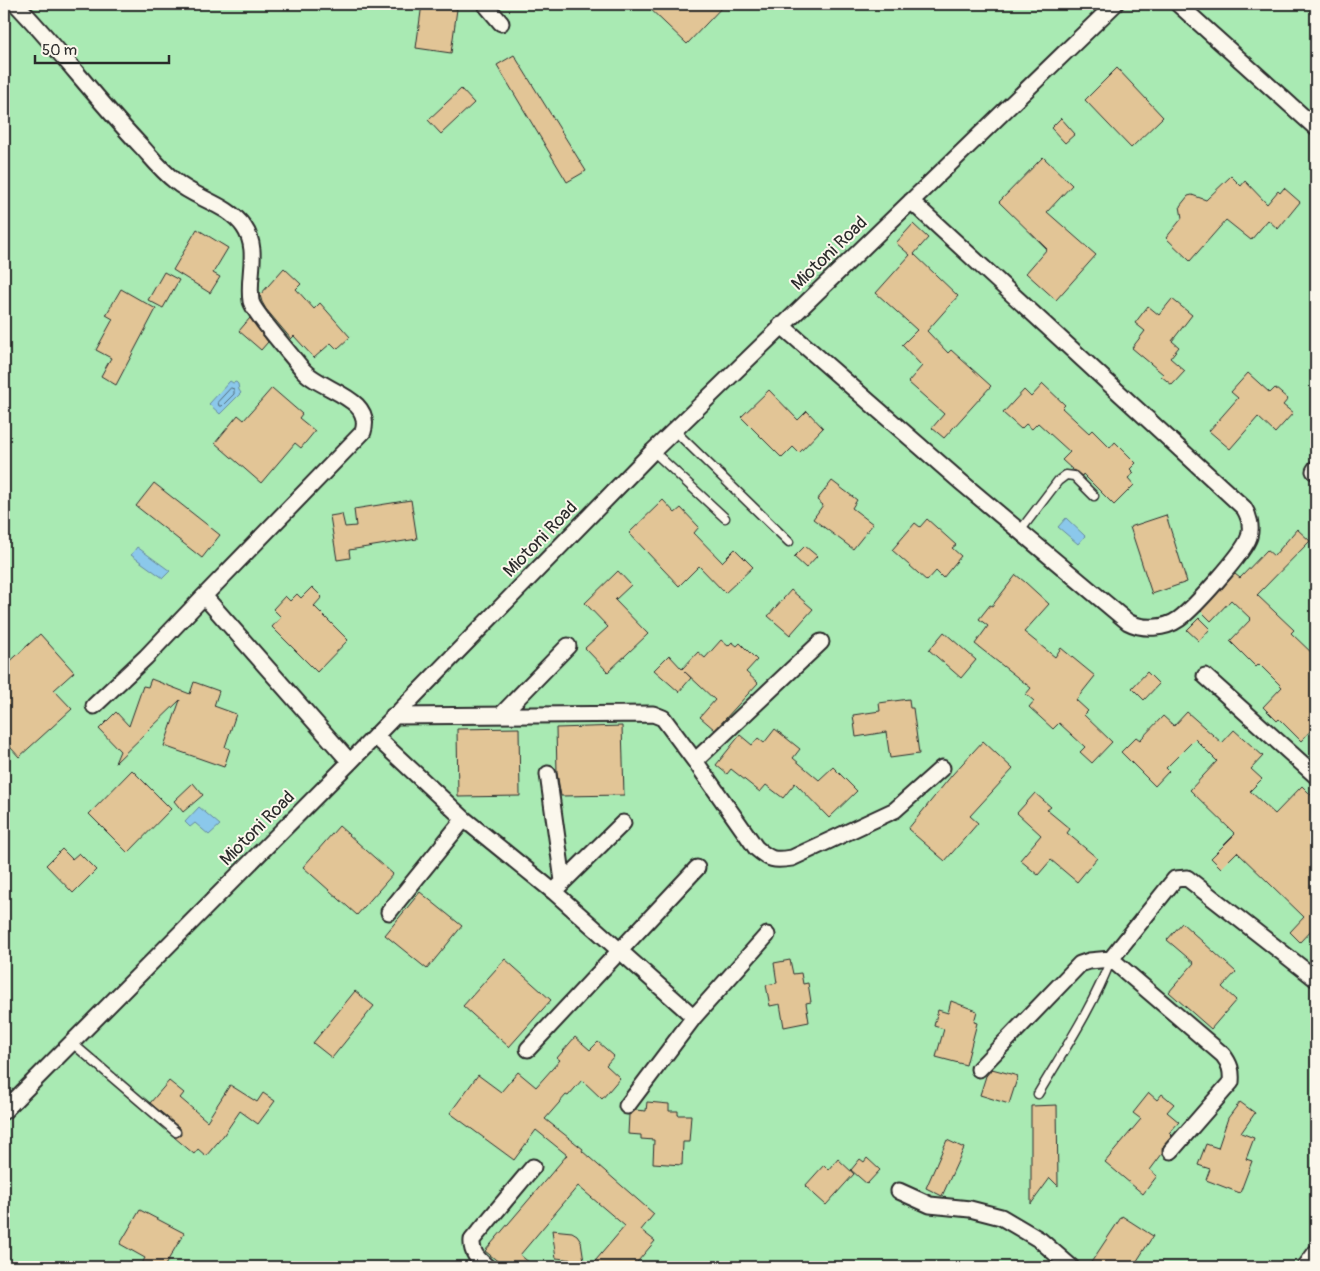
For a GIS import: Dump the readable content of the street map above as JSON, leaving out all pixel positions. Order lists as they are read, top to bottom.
{
  "streets": {
    "street": ["Miotoni Road"]
  },
  "scale_bar": "50 m"
}
